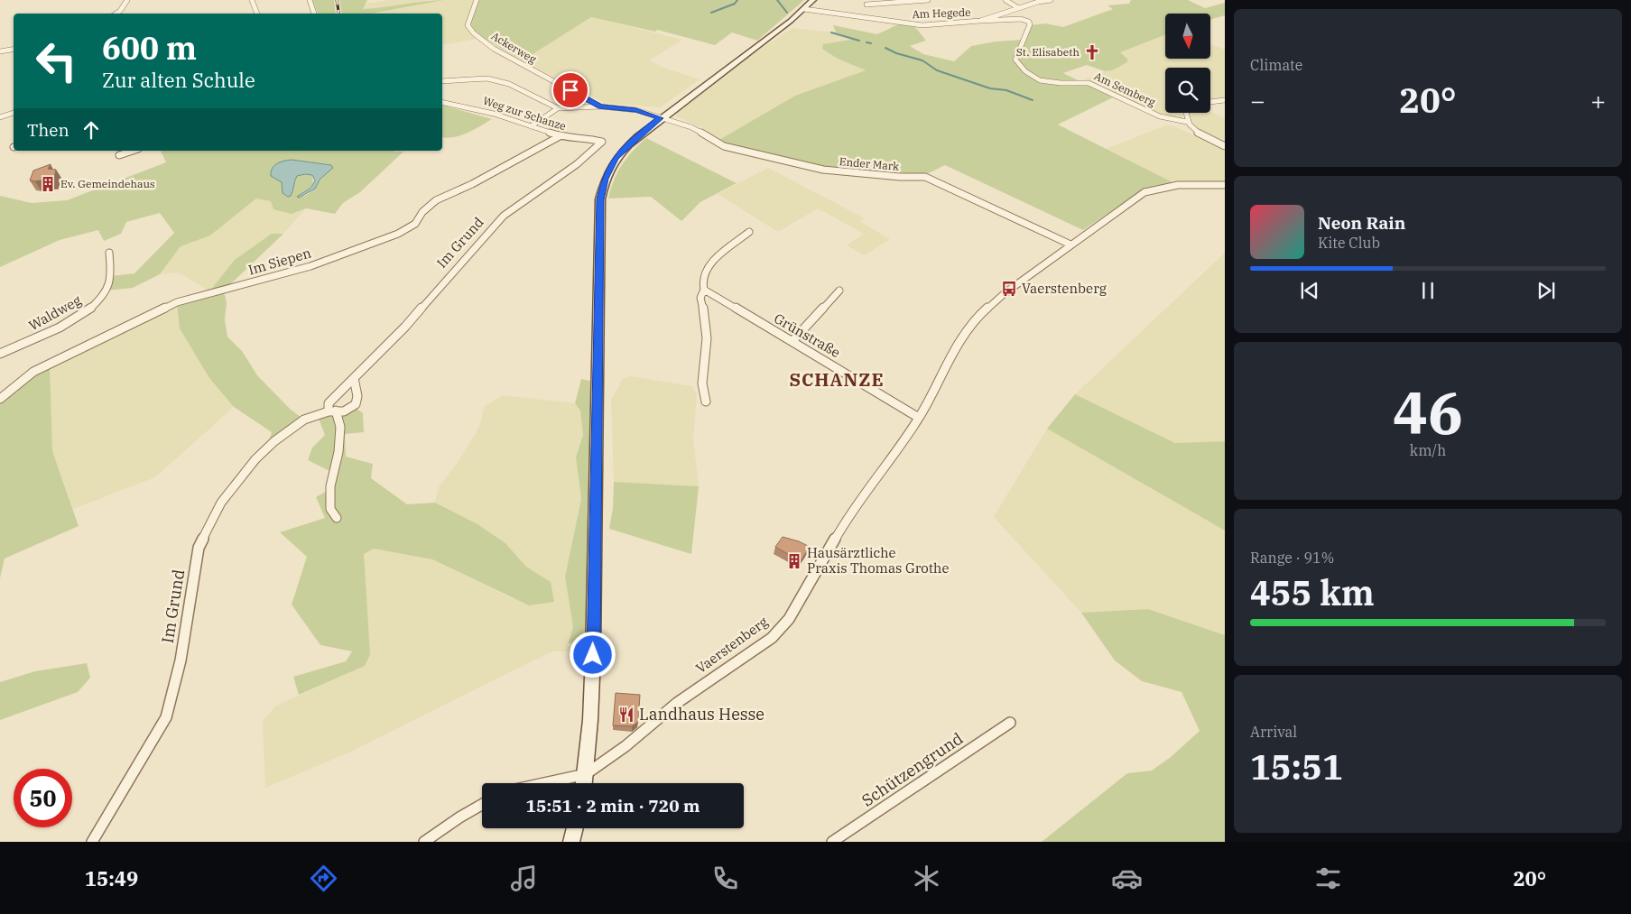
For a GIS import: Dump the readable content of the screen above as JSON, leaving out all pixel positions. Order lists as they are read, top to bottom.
{
  "streets": {
    "street": [
      "Am Hegede",
      "Ackerweg",
      "Am Semberg",
      "Weg zur Schanze",
      "Ender Mark",
      "Im Grund",
      "Im Siepen",
      "Waldweg",
      "Grünstraße",
      "Vaerstenberg",
      "Schützengrund"
    ]
  },
  "crossings": [
    ["Am Hegede", "Am Semberg"],
    ["Weg zur Schanze", "Im Grund"],
    ["Weg zur Schanze", "Im Siepen"],
    ["Ender Mark", "Vaerstenberg"],
    ["Grünstraße", "Vaerstenberg"]
  ],
  "districts": ["SCHANZE"],
  "places": {
    "church": ["St. Elisabeth"],
    "building": ["Ev. Gemeindehaus", "Hausärztliche Praxis Thomas Grothe"],
    "bus stop": ["Vaerstenberg"],
    "restaurant": ["Landhaus Hesse"]
  },
  "north": "bottom",
  "page": {
    "tile": [
      "Climate",
      ["46", "km/h"],
      ["Range · 91%", "455 km"],
      ["Arrival", "15:51"]
    ],
    "turn": ["600 m", "Zur alten Schule"],
    "heat": ["−", "20°", "+"],
    "then": "Then",
    "song": ["Neon Rain", "Kite Club"],
    "limit": "50",
    "trip": "15:51 · 2 min · 720 m",
    "tabs": ["15:49", "20°"]
  }
}
